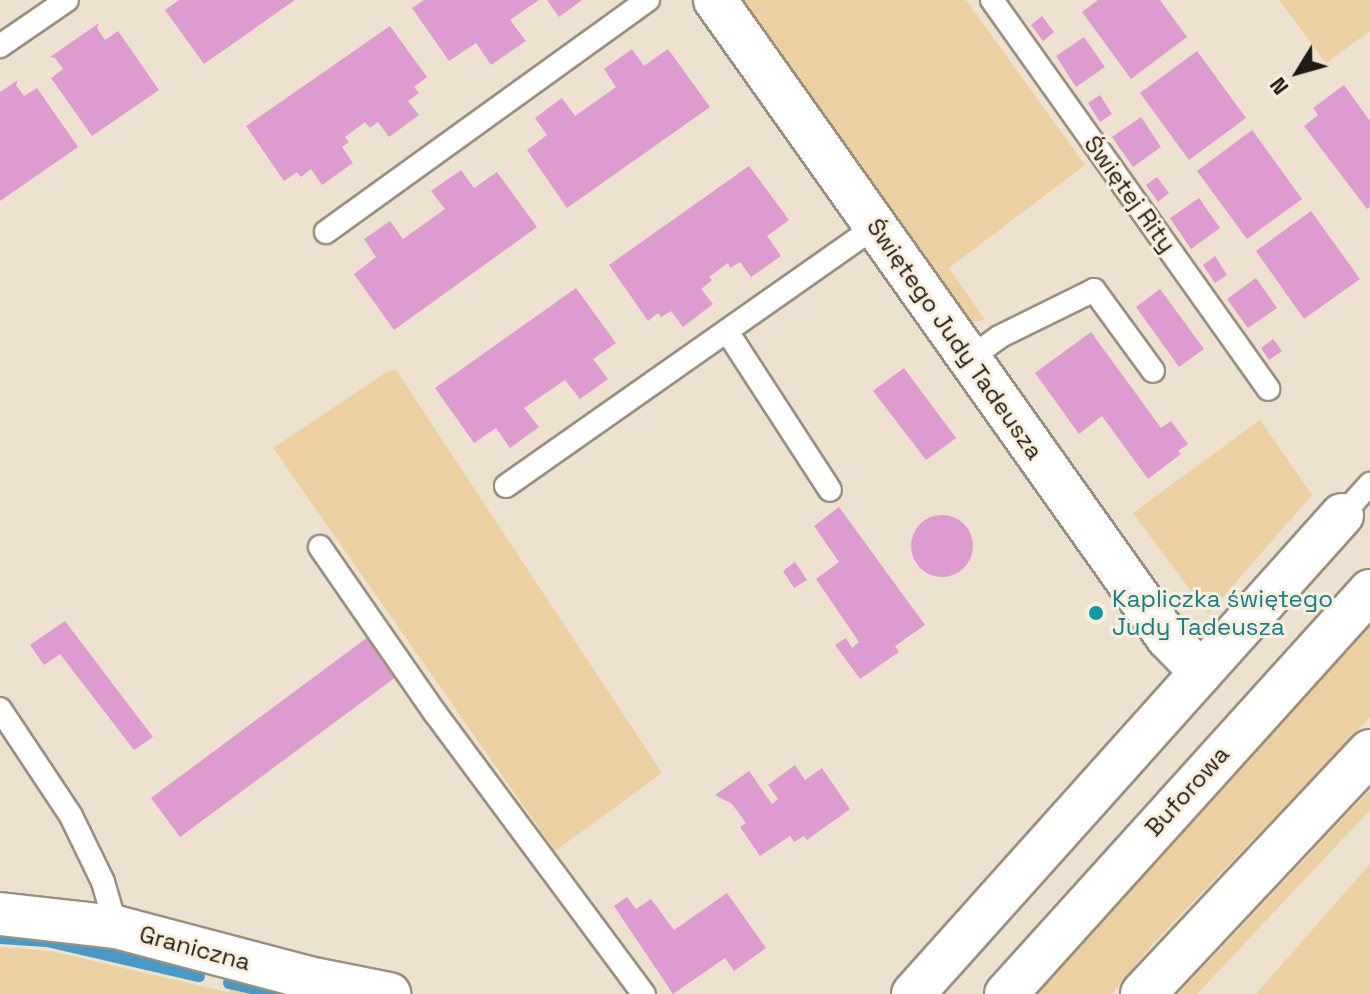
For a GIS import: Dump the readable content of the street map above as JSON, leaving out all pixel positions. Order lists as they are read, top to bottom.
{
  "streets": {
    "street": ["Świętego Judy Tadeusza", "Buforowa", "Graniczna"],
    "lane": ["Świętej Rity"]
  },
  "places": ["Kapliczka świętego Judy Tadeusza"],
  "north": "bottom left"
}
